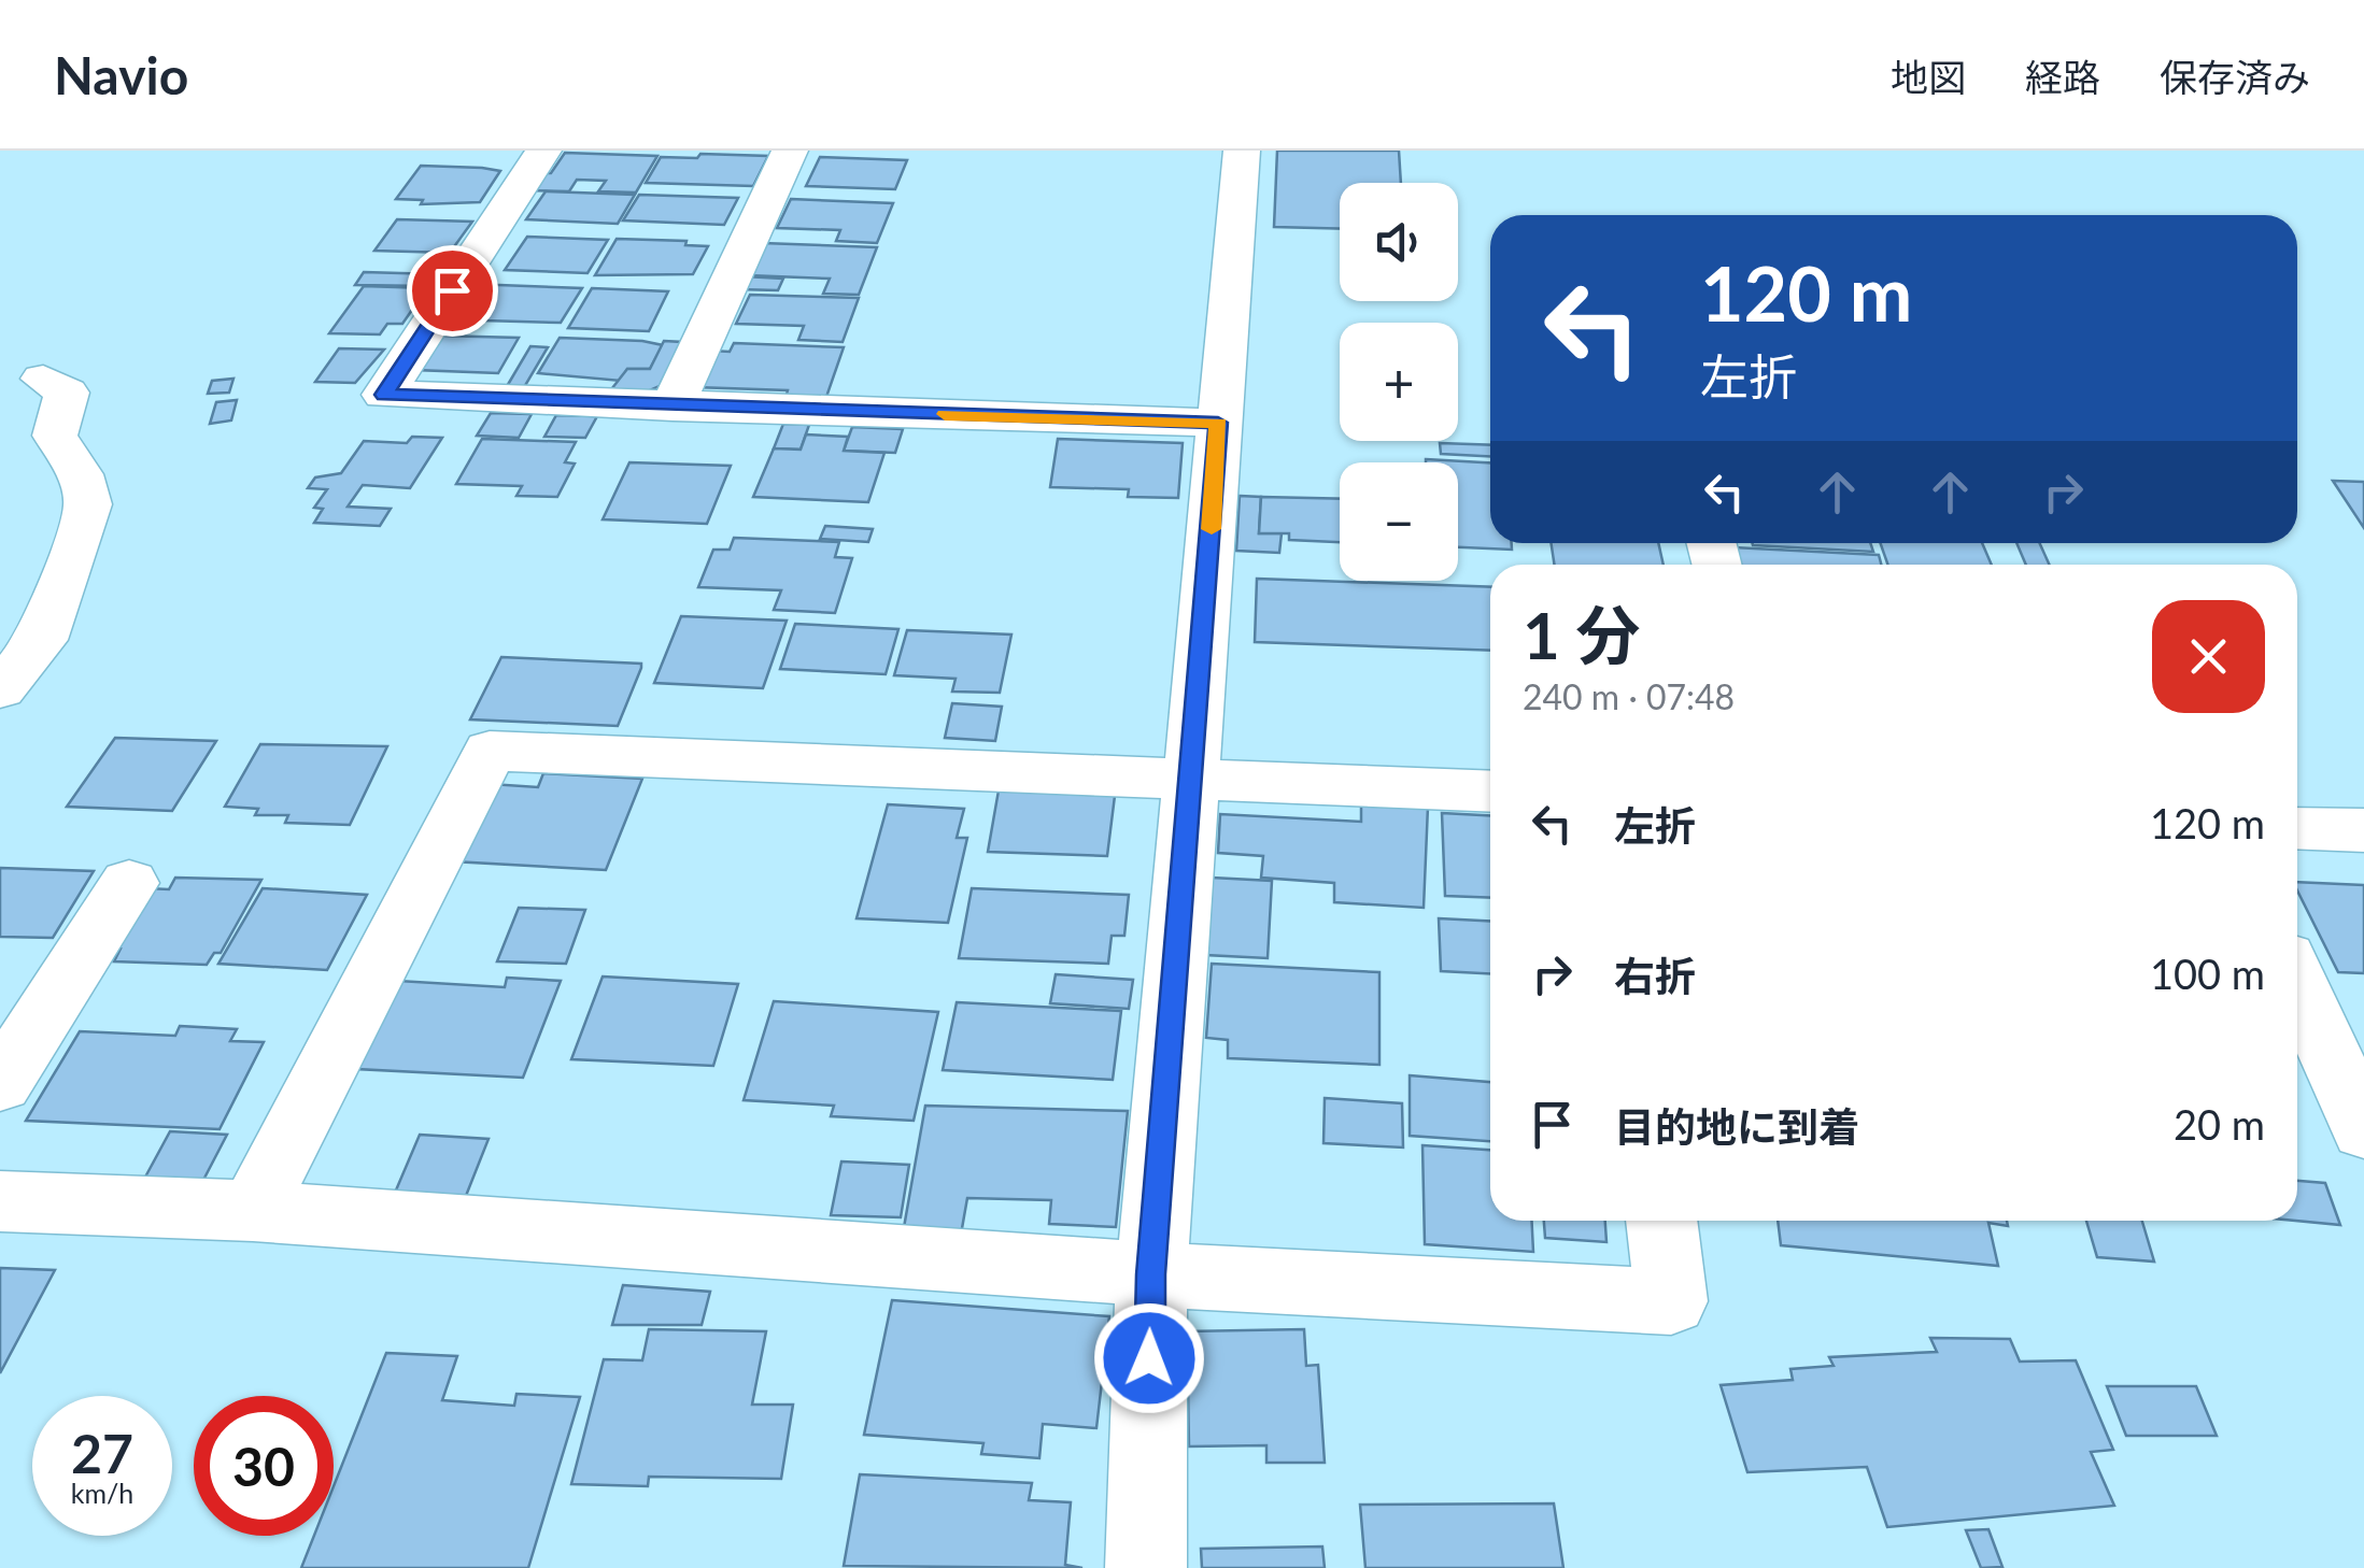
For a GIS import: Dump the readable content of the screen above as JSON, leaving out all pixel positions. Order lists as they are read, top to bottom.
{
  "page": {
    "header": "Navio",
    "nav": ["地図", "経路", "保存済み"],
    "map_buttons": ["+", "−"],
    "turn": ["120 m", "左折"],
    "heading": ["1 分", "240 m · 07:48"],
    "list": [
      {
        "name": "左折",
        "value": "120 m"
      },
      {
        "name": "右折",
        "value": "100 m"
      },
      {
        "name": "目的地に到着",
        "value": "20 m"
      }
    ],
    "speed": "27 km/h",
    "limit": "30"
  }
}
